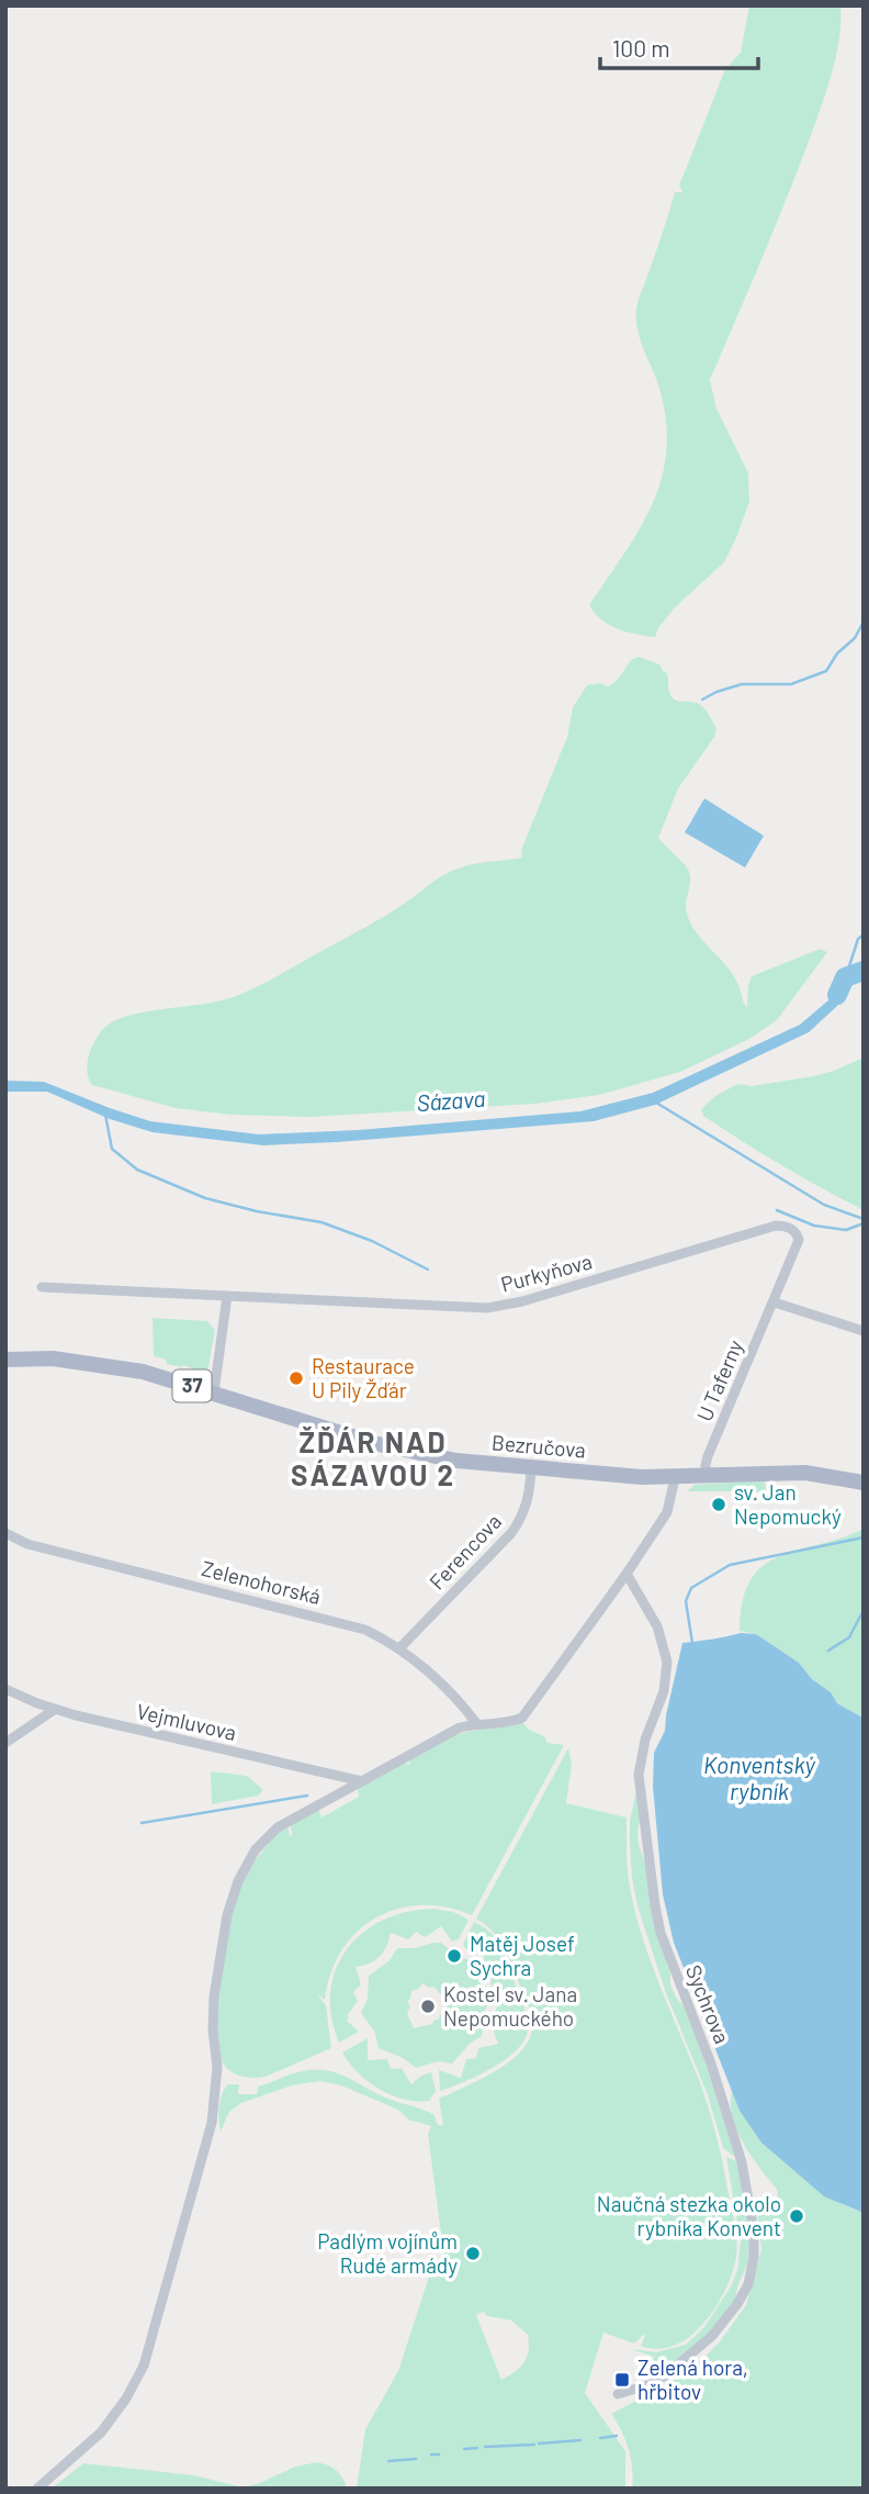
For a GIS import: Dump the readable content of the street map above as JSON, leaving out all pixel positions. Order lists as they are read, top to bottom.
{
  "streets": {
    "main road": ["37", "Bezručova"],
    "street": [
      "Purkyňova",
      "U Taferny",
      "Ferencova",
      "Zelenohorská",
      "Vejmluvova",
      "Sychrova"
    ]
  },
  "crossings": [
    ["Purkyňova", "U Taferny"],
    ["U Taferny", "Bezručova"],
    ["Bezručova", "Ferencova"],
    ["Ferencova", "Zelenohorská"]
  ],
  "districts": ["ŽĎÁR NAD SÁZAVOU 2"],
  "water": ["Sázava", "Konventský rybník"],
  "places": {
    "other": [
      "Restaurace U Pily Žďár",
      "sv. Jan Nepomucký",
      "Matěj Josef Sychra",
      "Kostel sv. Jana Nepomuckého",
      "Naučná stezka okolo rybníka Konvent",
      "Padlým vojínům Rudé armády"
    ],
    "transit": ["Zelená hora, hřbitov"]
  },
  "scale_bar": "100 m"
}
